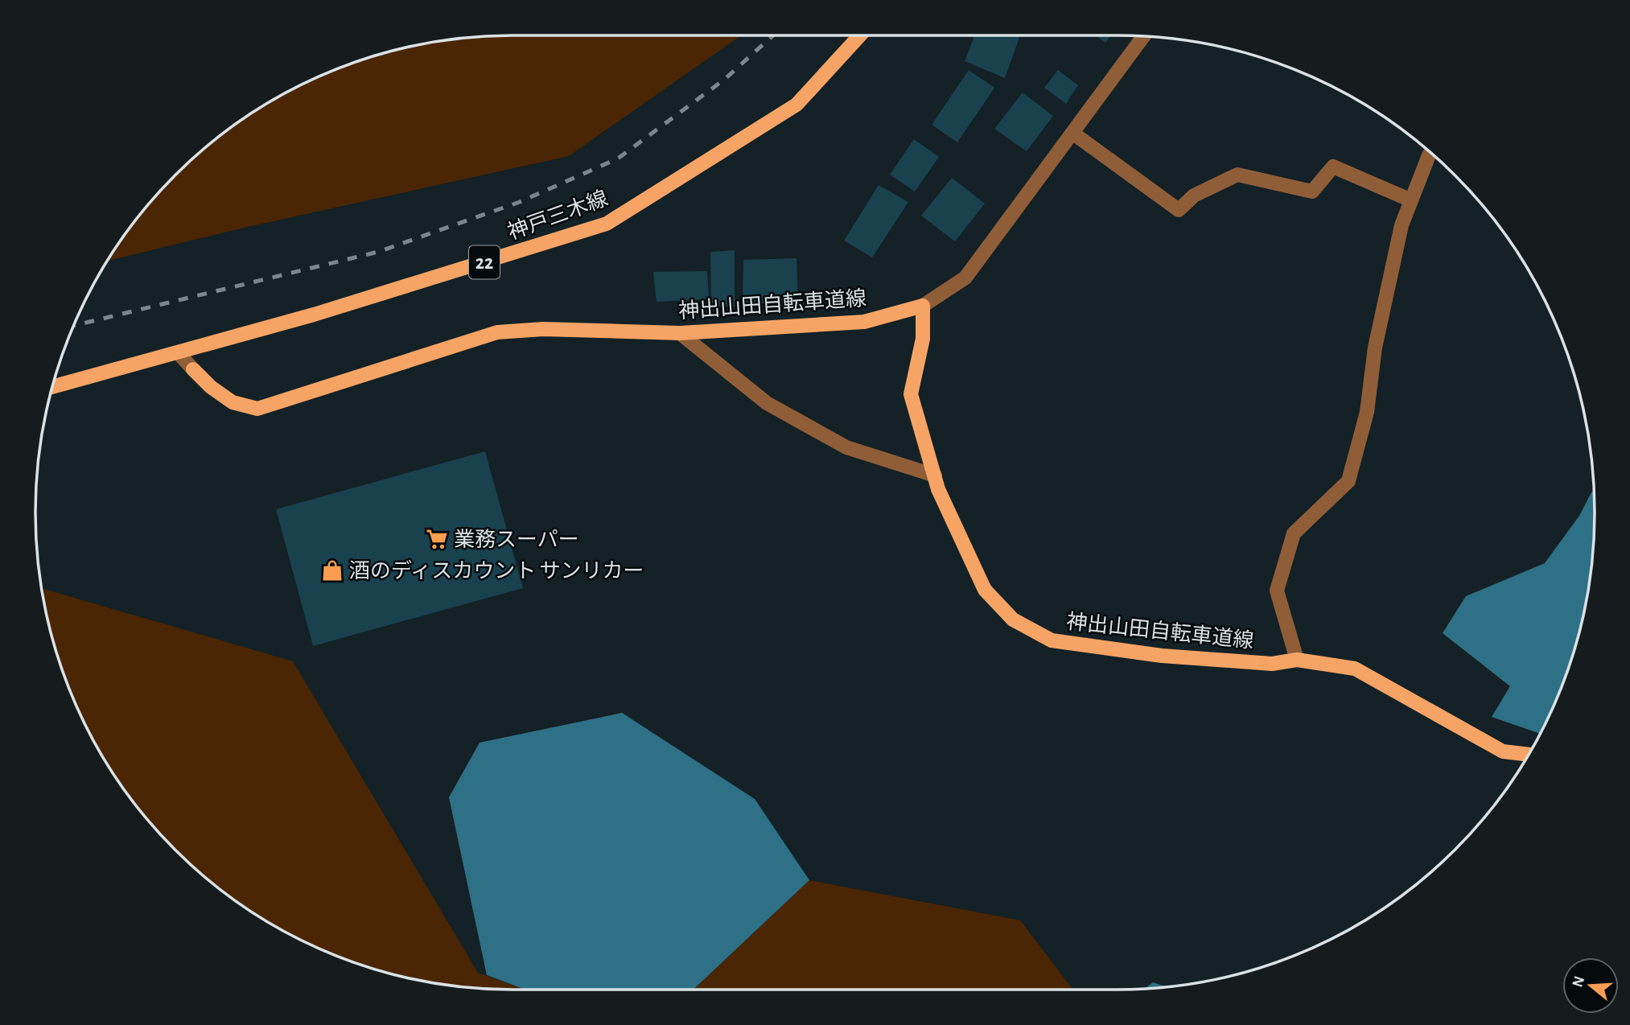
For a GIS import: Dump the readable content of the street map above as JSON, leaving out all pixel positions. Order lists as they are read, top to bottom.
{
  "streets": {
    "main road": ["神戸三木線", "22", "神出山田自転車道線"]
  },
  "places": {
    "supermarket": ["業務スーパー"],
    "shop": ["酒のディスカウント サンリカー"]
  },
  "north": "left"
}
